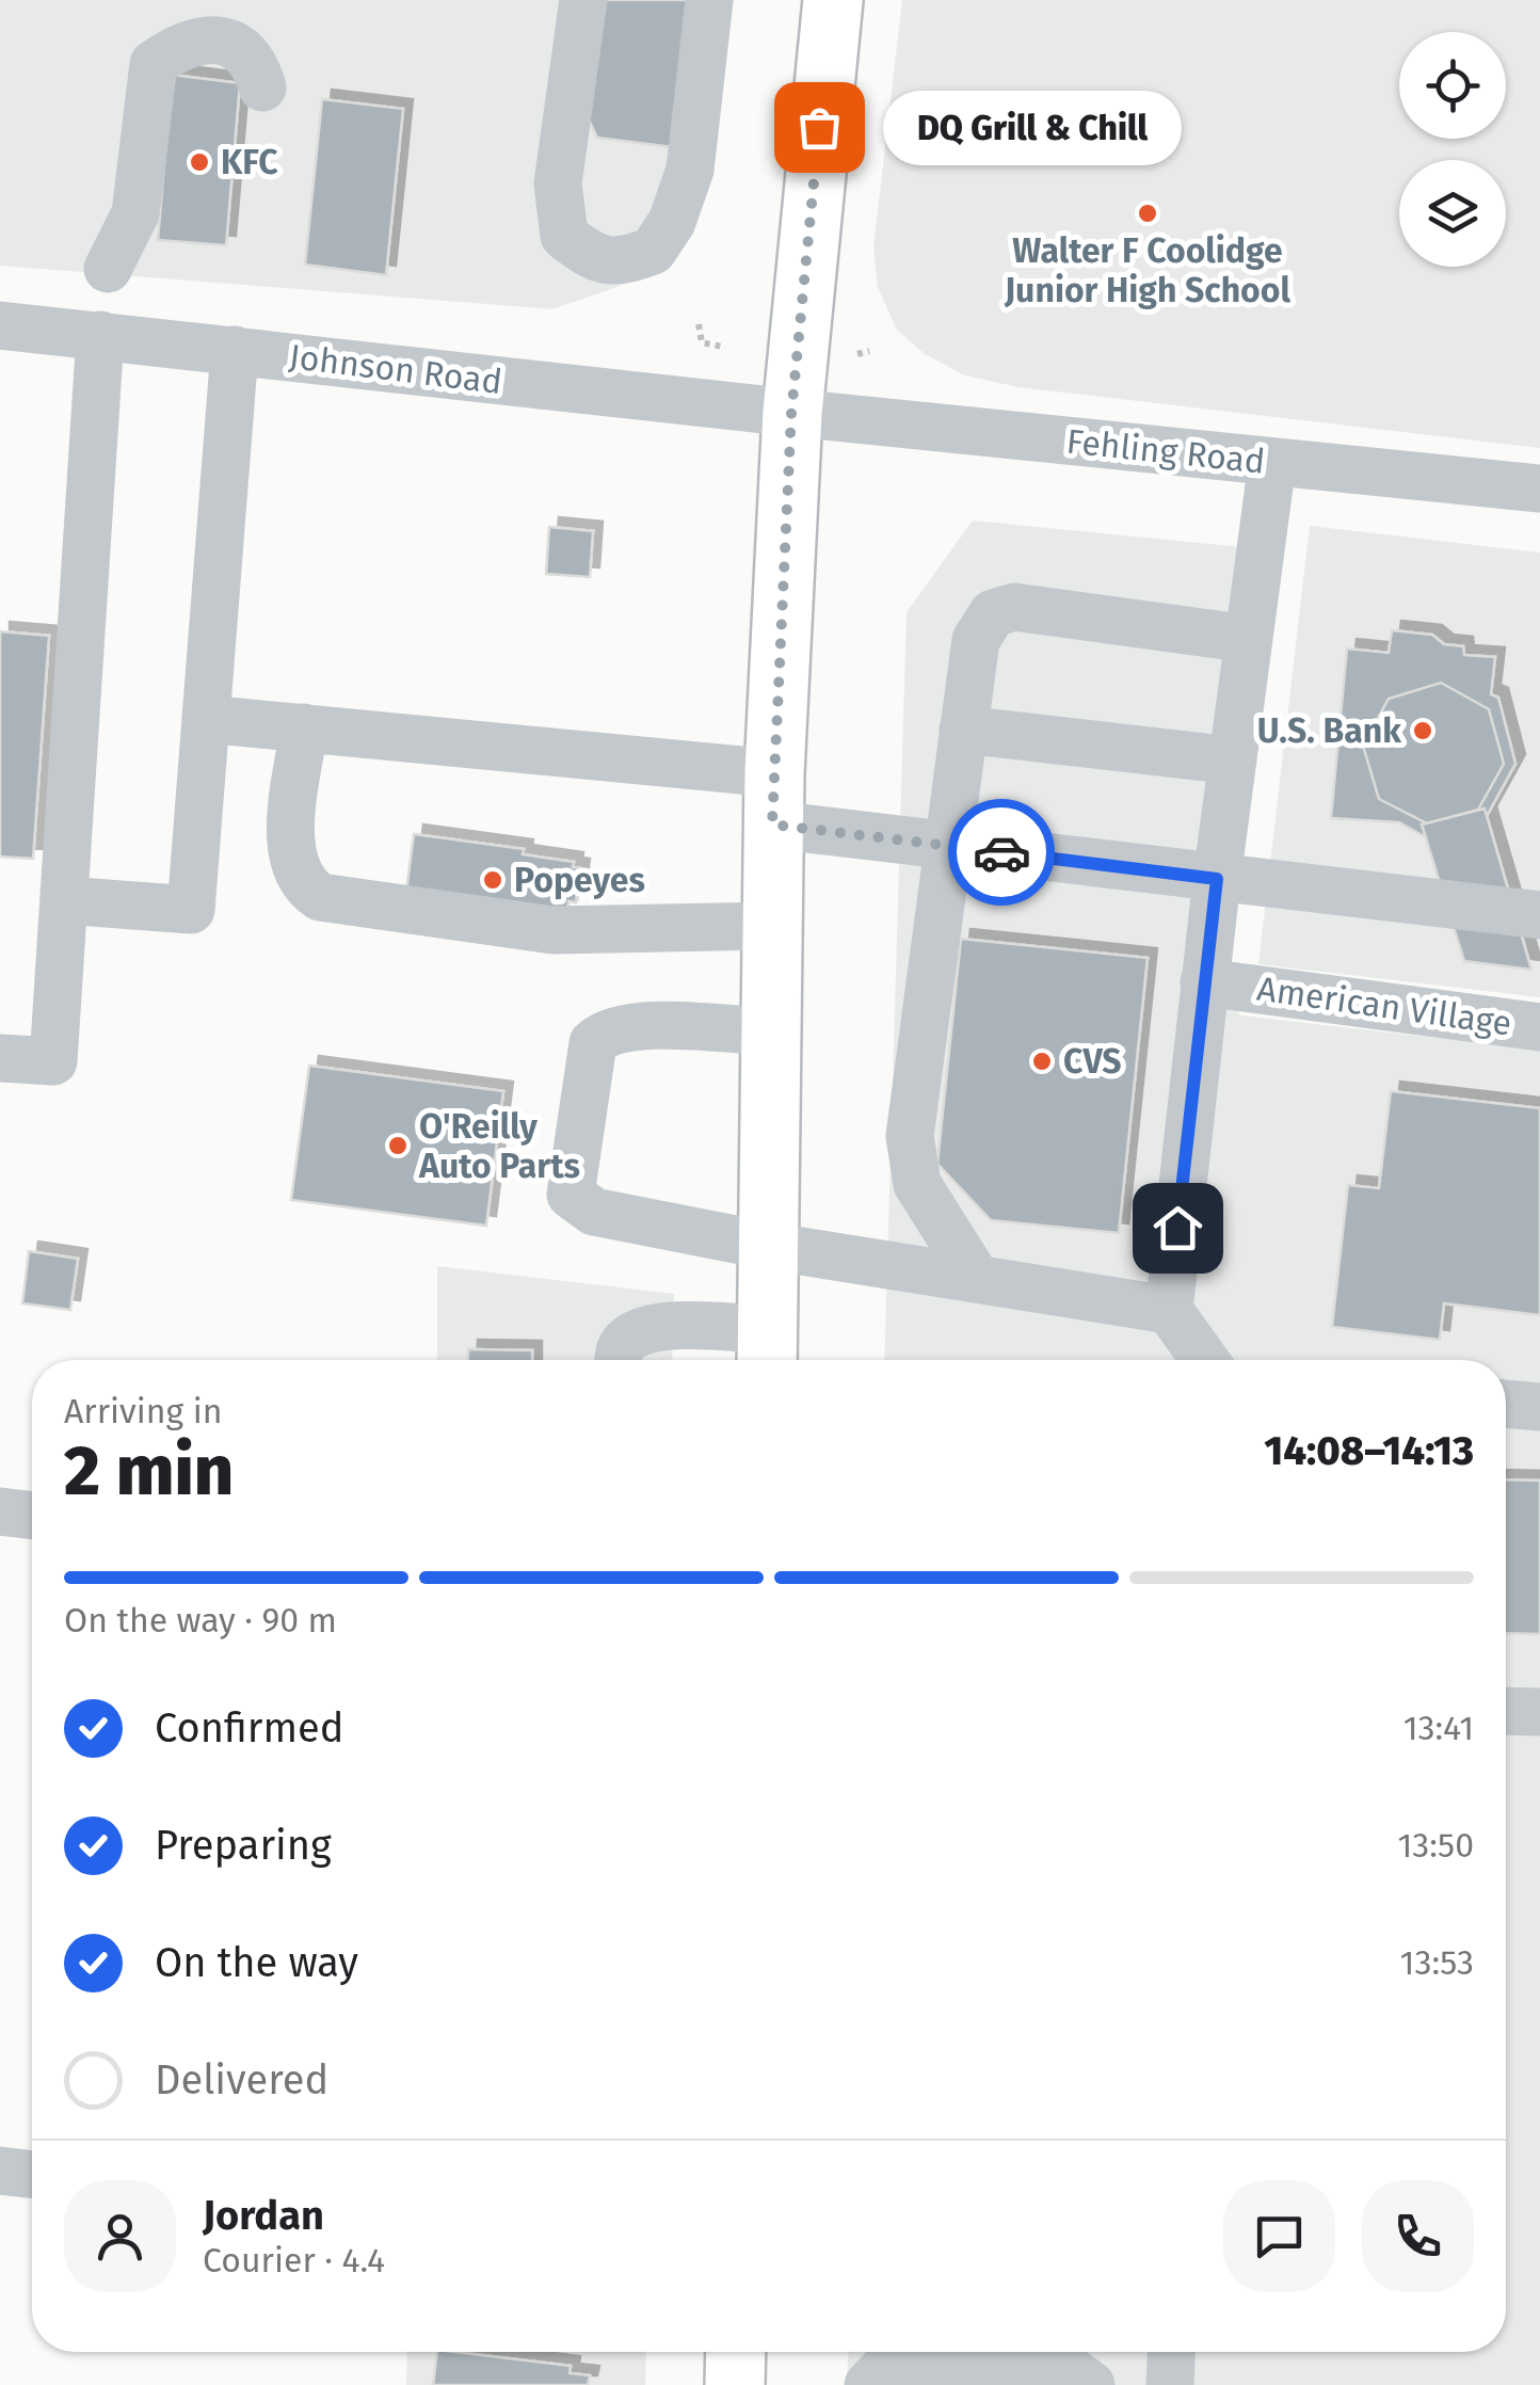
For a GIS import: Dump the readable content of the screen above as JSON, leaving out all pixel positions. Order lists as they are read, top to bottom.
{
  "streets": {
    "street": ["Johnson Road", "Fehling Road", "American Village"]
  },
  "crossings": [
    ["Johnson Road", "Fehling Road"]
  ],
  "places": [
    "DQ Grill & Chill",
    "KFC",
    "Walter F Coolidge Junior High School",
    "U.S. Bank",
    "Popeyes",
    "CVS",
    "O'Reilly Auto Parts"
  ],
  "page": {
    "bubble": "DQ Grill & Chill",
    "heading": ["2 min", "Arriving in", "14:08–14:13"],
    "panel": ["Jordan", "Courier · 4.4"],
    "bar": "On the way · 90 m",
    "list": [
      ["Confirmed", "13:41"],
      ["Preparing", "13:50"],
      ["On the way", "13:53"],
      "Delivered"
    ]
  }
}
